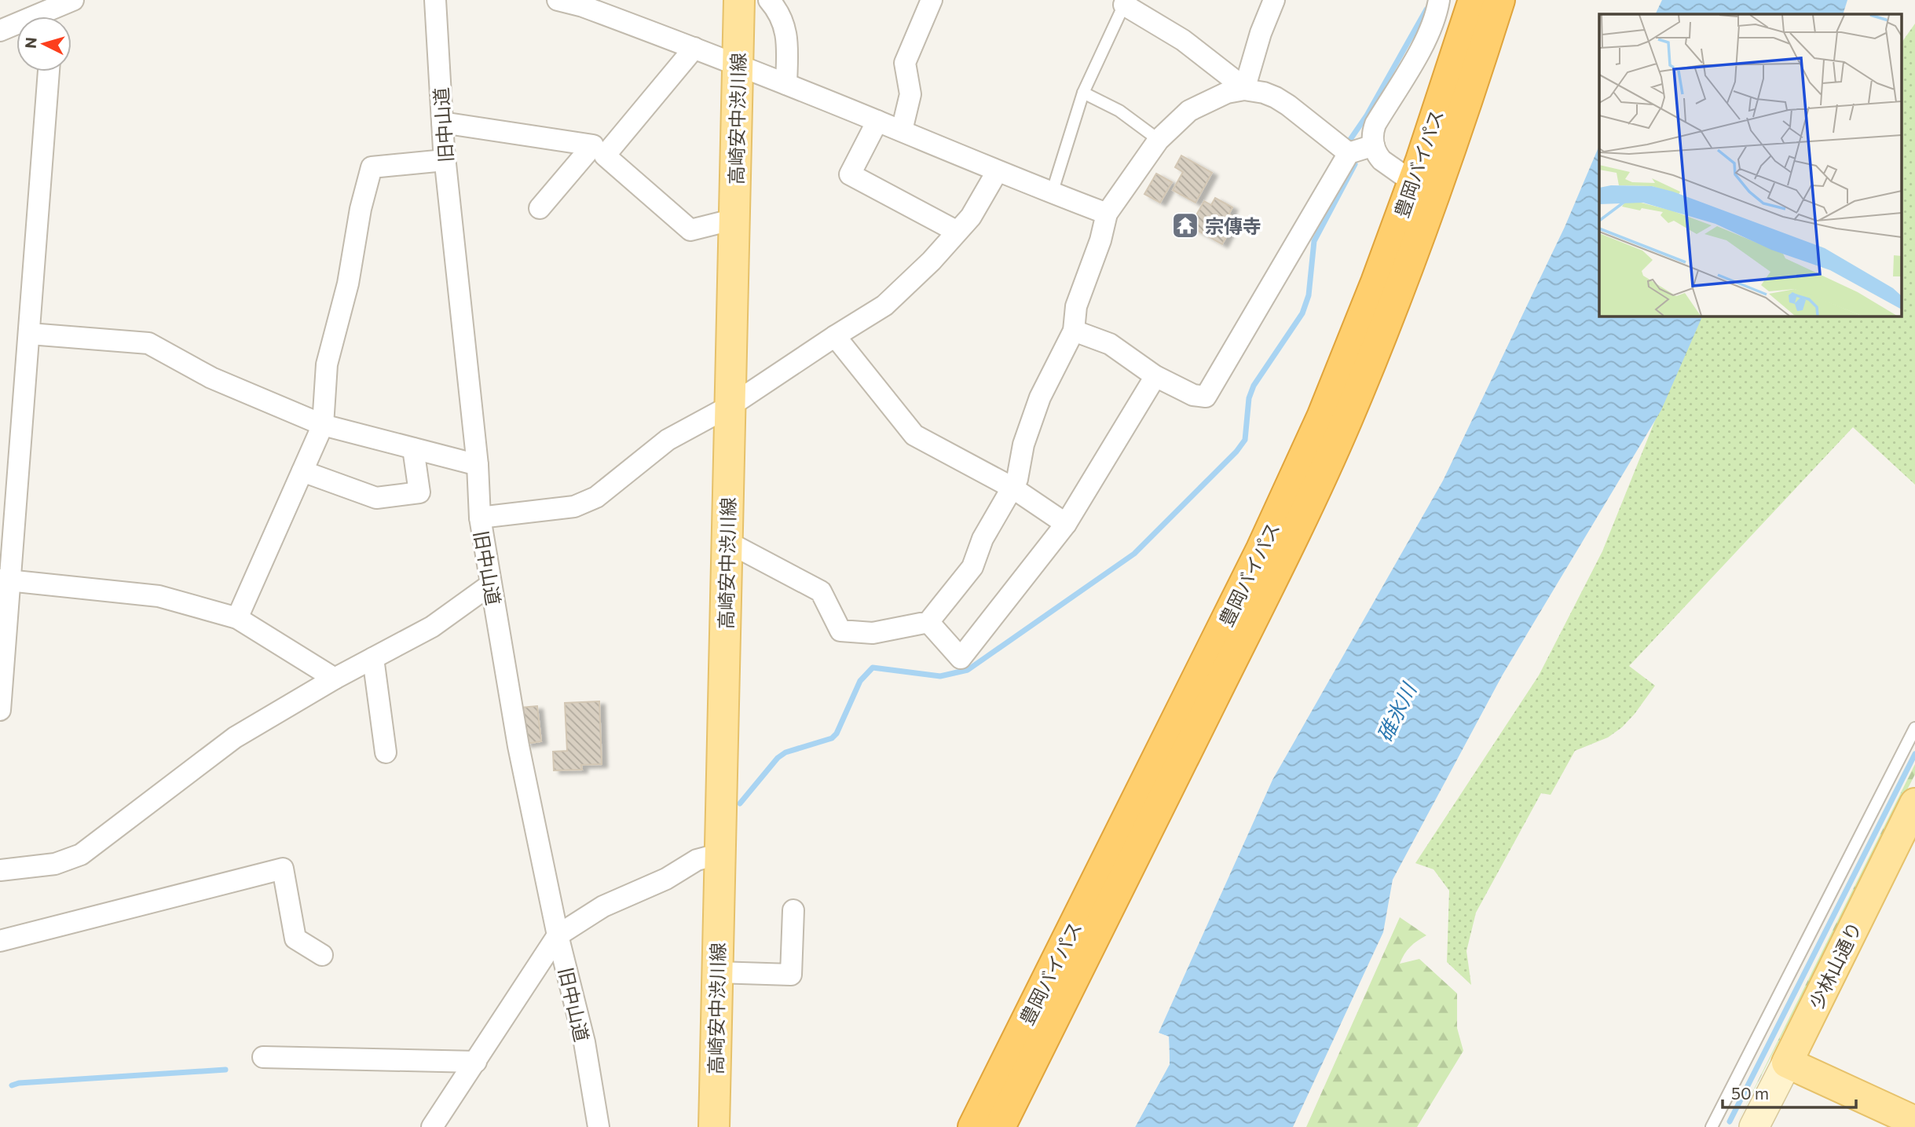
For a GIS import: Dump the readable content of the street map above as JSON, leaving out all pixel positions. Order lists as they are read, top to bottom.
{
  "streets": {
    "highway": ["豊岡バイパス"],
    "main road": ["高崎安中渋川線", "少林山通り"],
    "street": ["旧中山道"]
  },
  "water": ["碓氷川"],
  "places": {
    "temple": ["宗傳寺"]
  },
  "scale_bar": "50 m",
  "north": "left"
}
